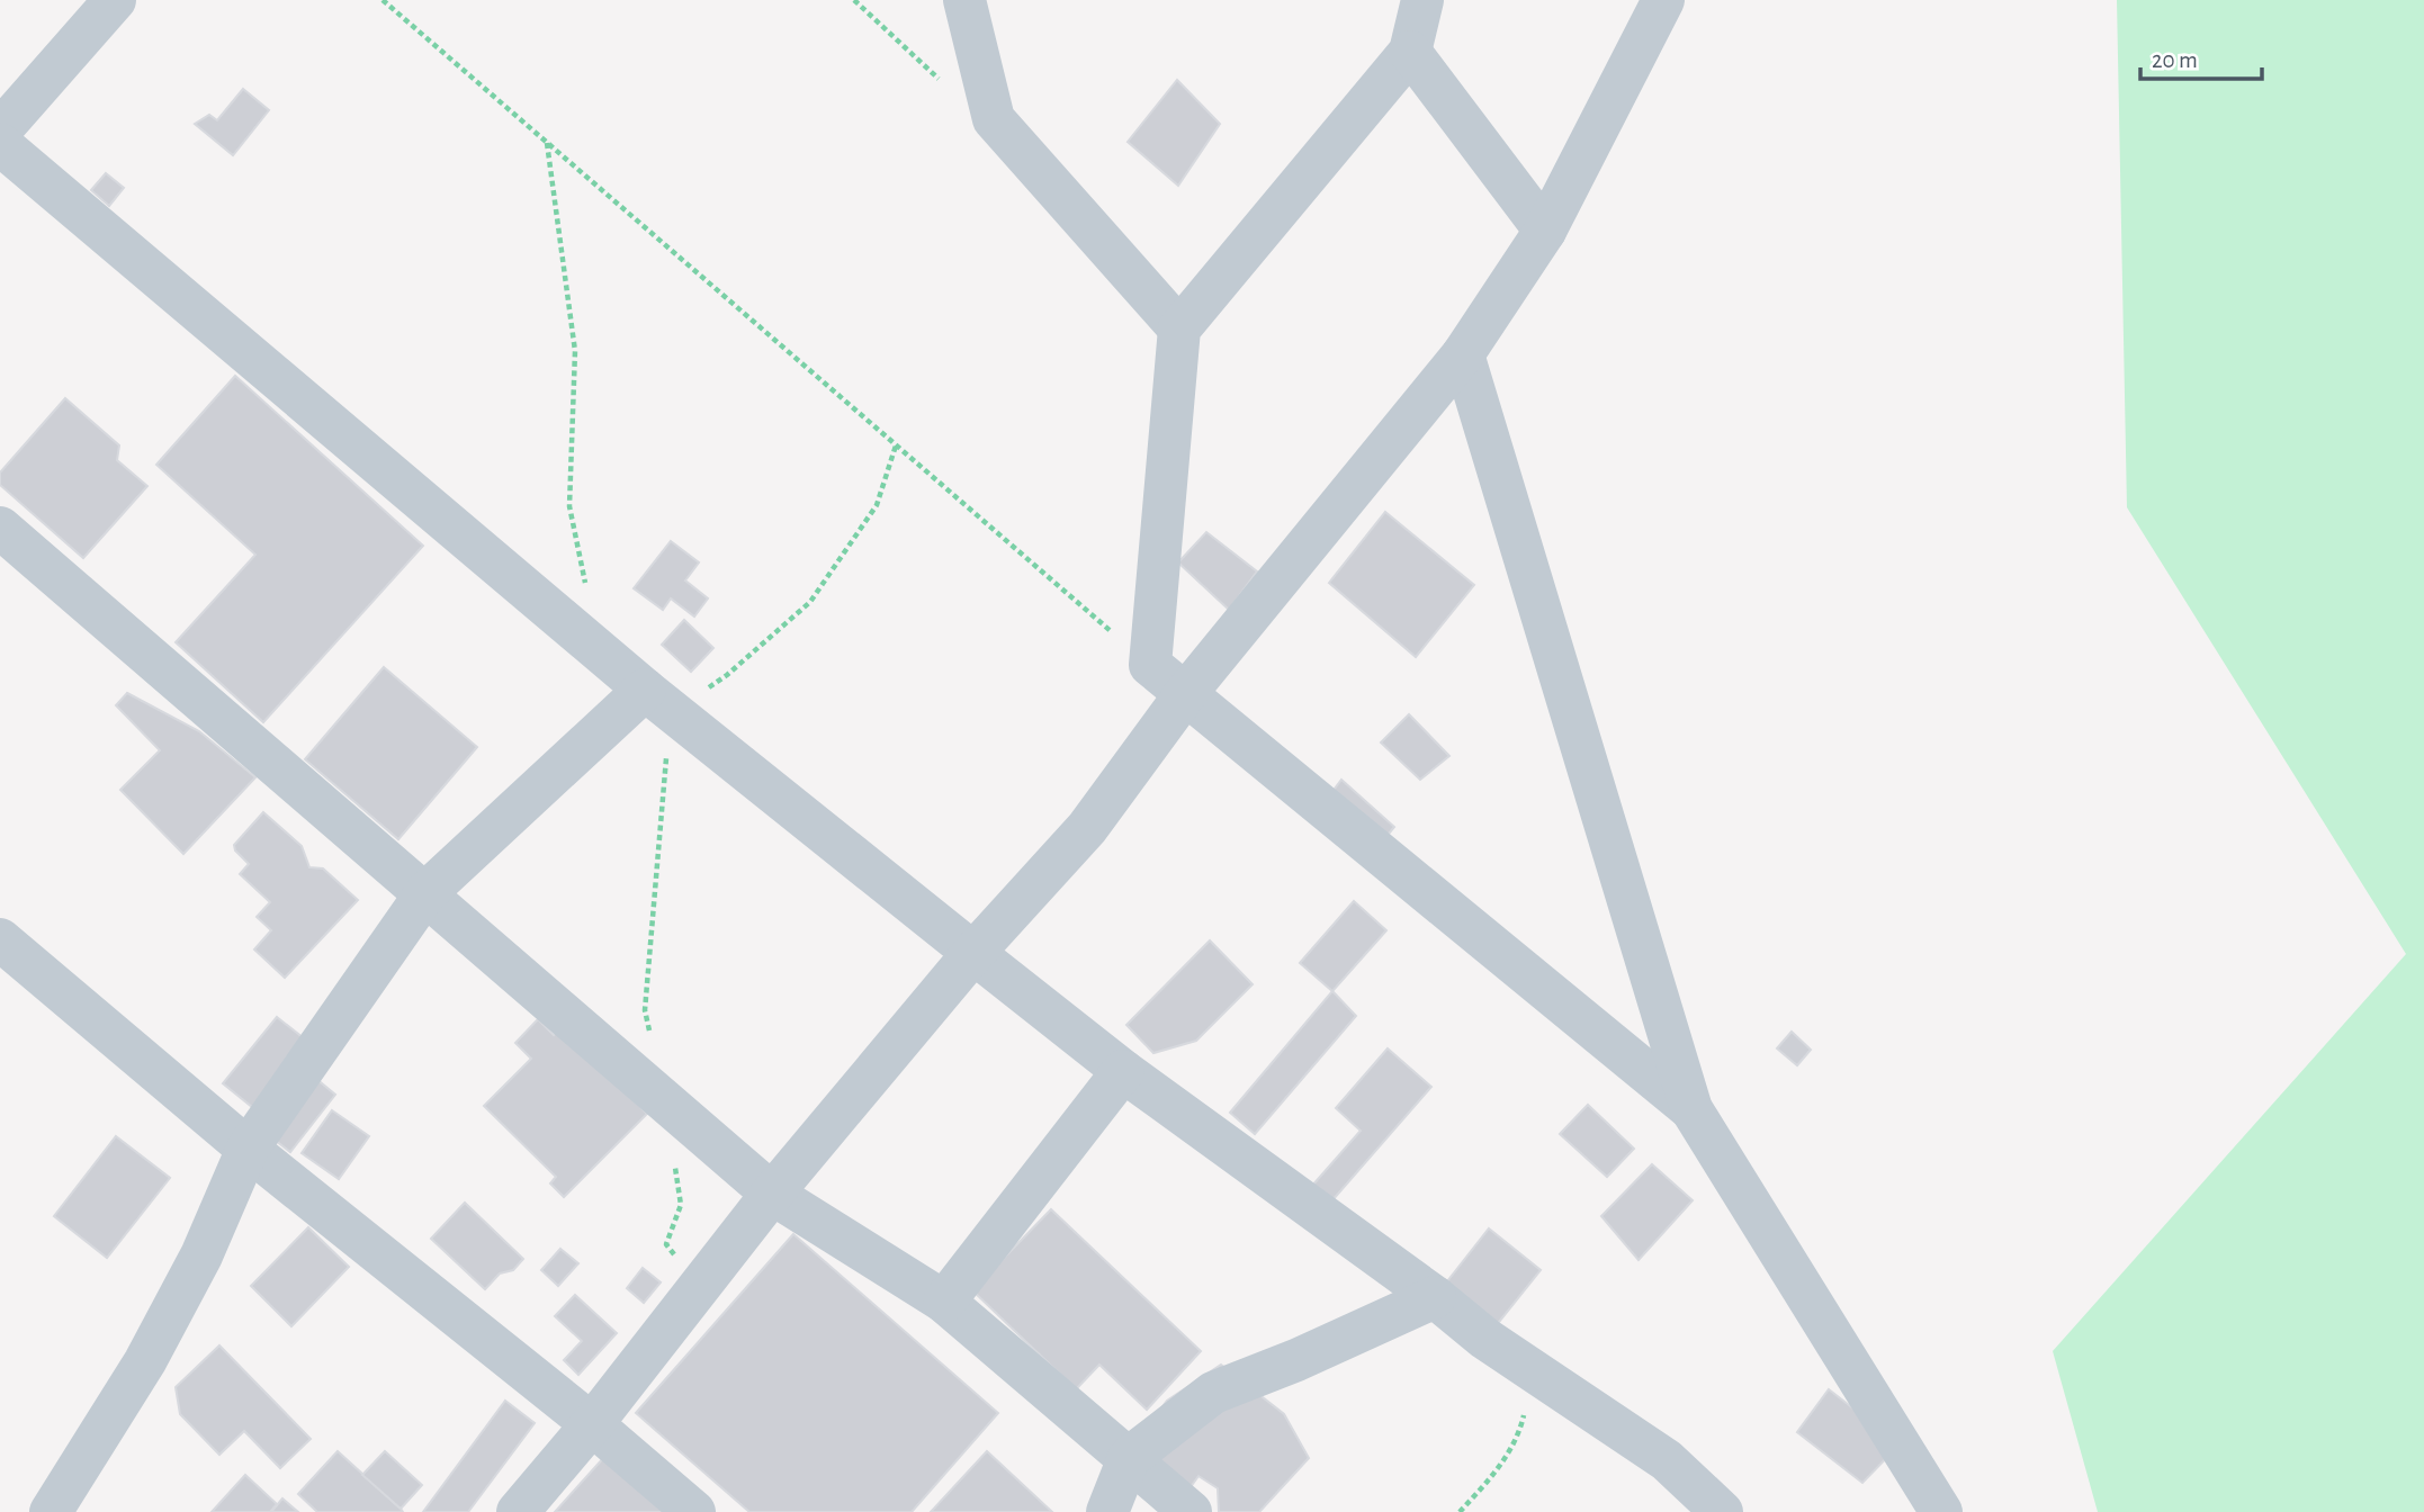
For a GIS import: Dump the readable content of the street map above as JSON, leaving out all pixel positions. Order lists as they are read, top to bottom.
{
  "scale_bar": "20 m"
}
